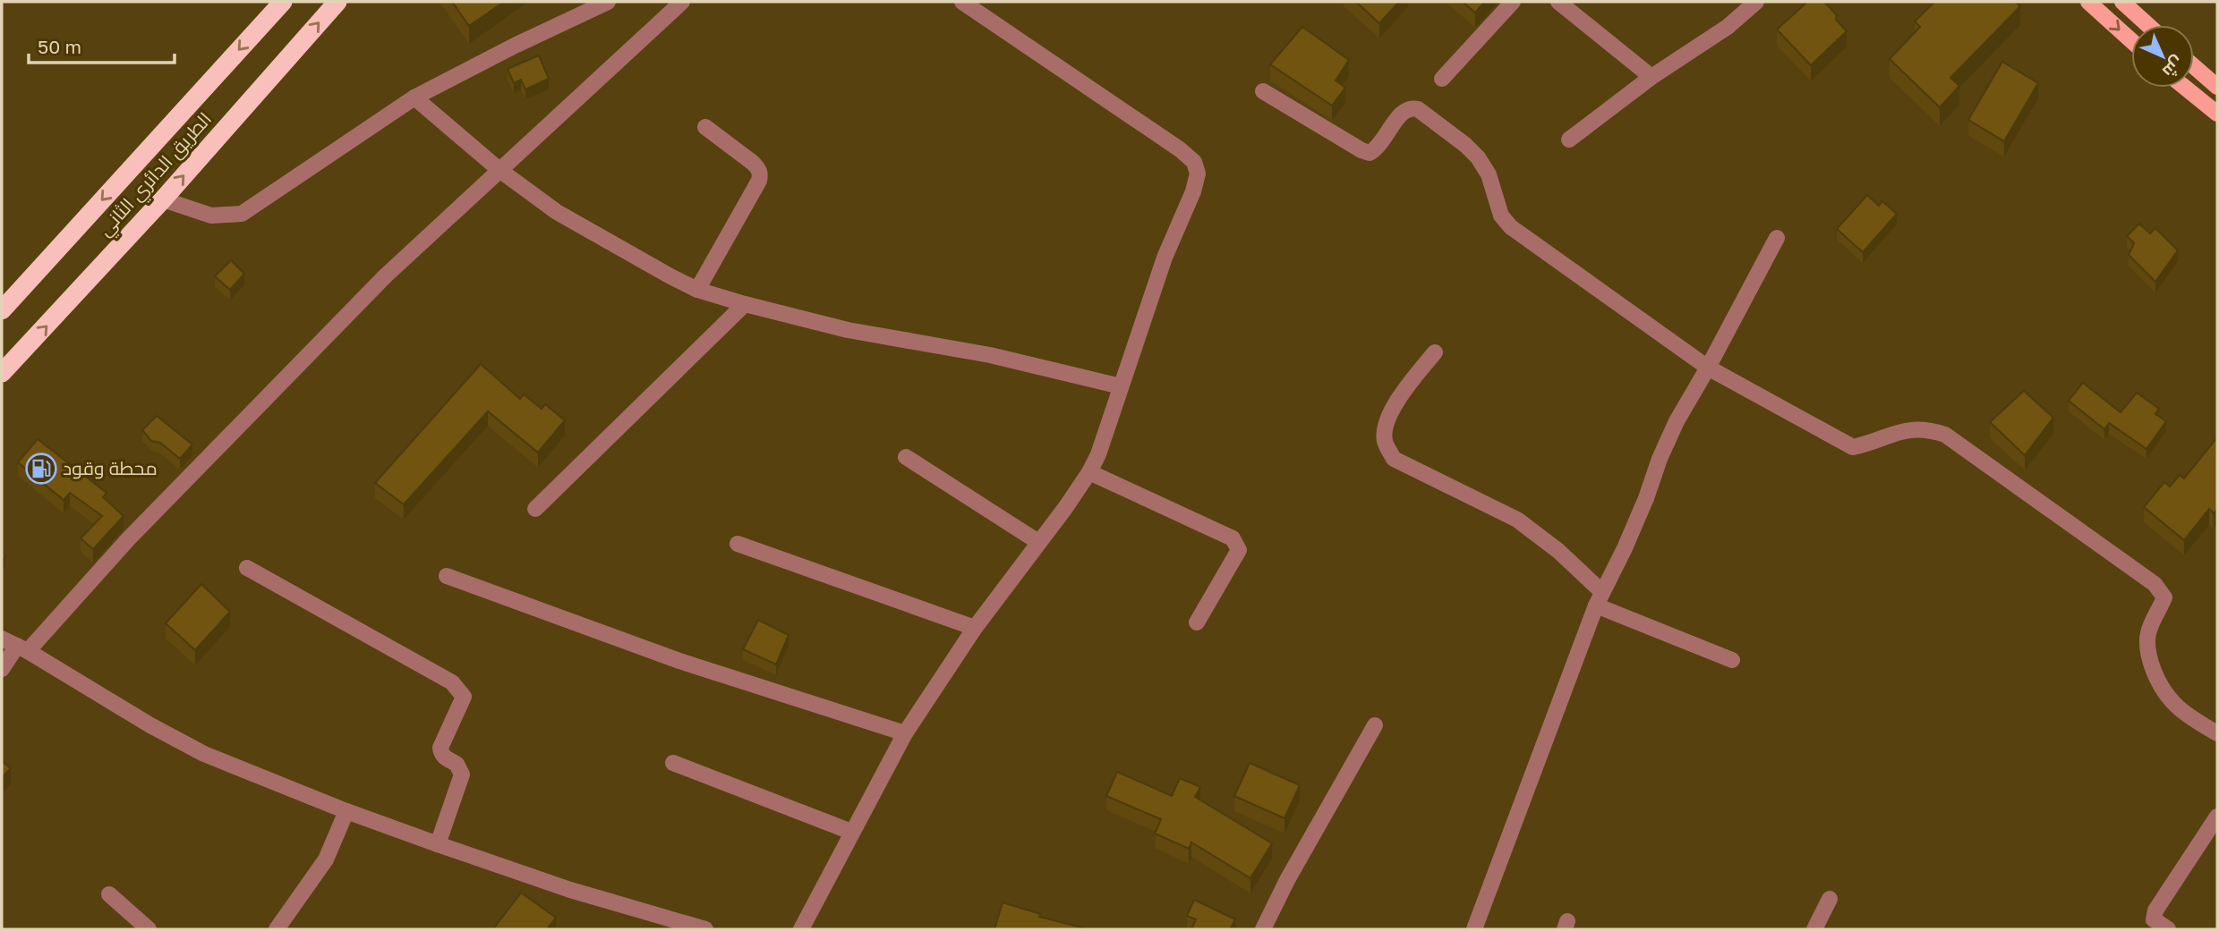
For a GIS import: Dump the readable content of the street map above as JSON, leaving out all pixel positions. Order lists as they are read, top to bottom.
{
  "streets": {
    "highway": ["الطريق الدائري الثاني"]
  },
  "places": {
    "fuel station": ["محطة وقود"]
  },
  "scale_bar": "50 m",
  "north": "bottom right"
}
